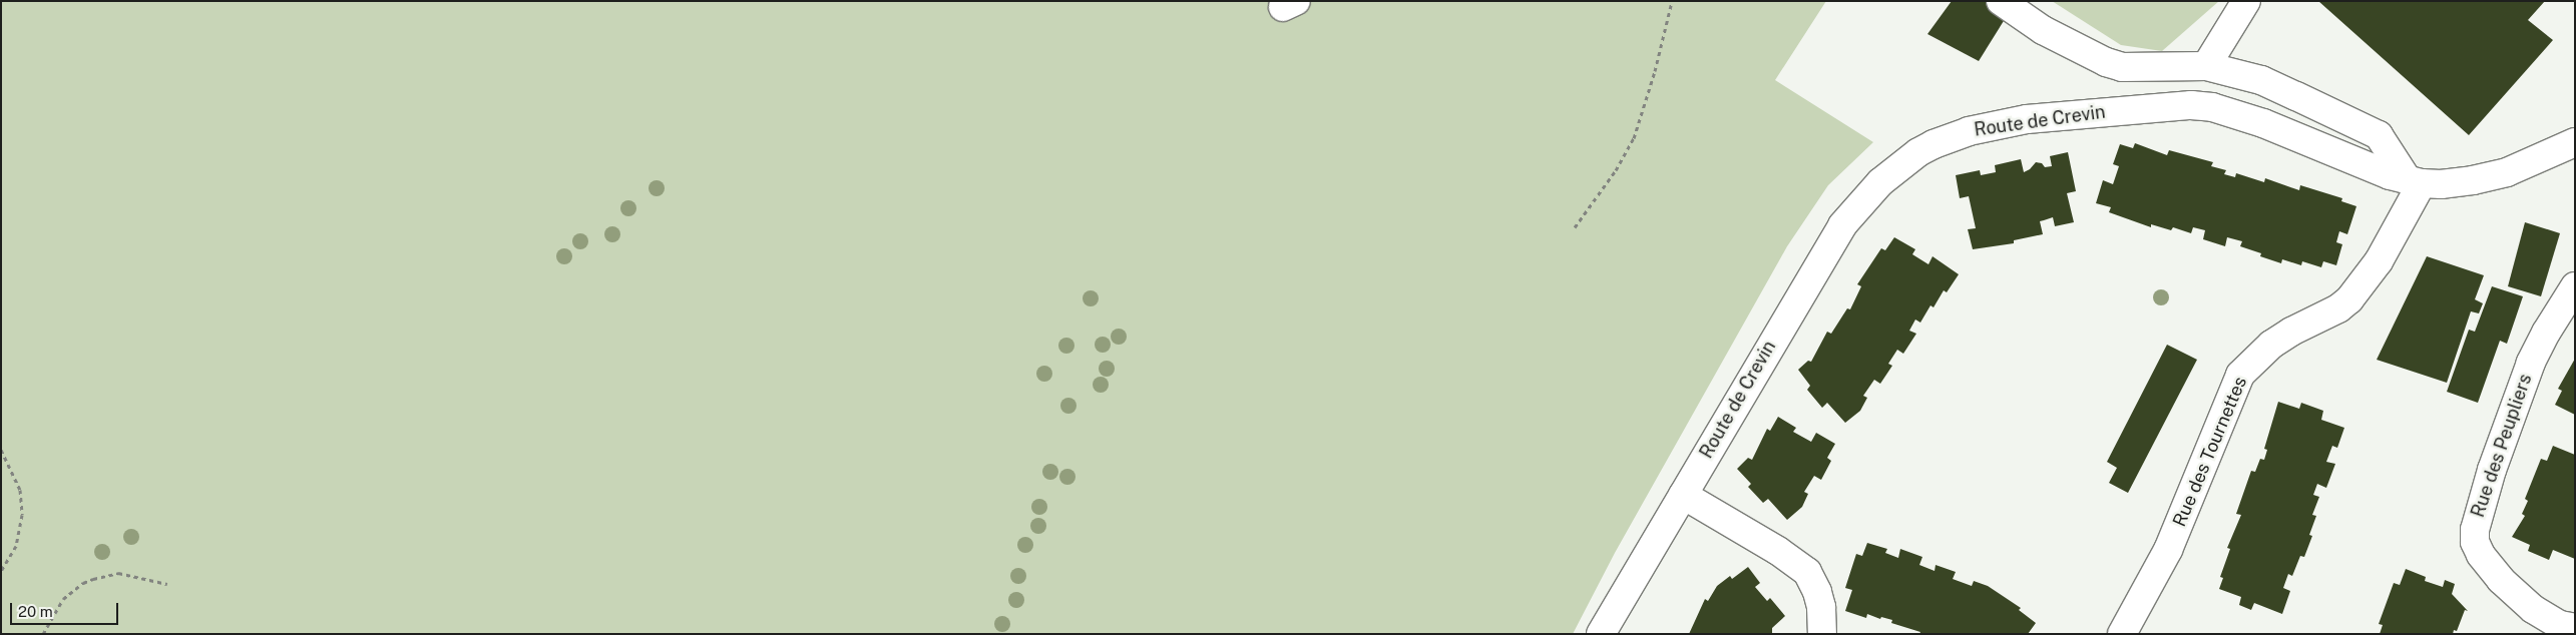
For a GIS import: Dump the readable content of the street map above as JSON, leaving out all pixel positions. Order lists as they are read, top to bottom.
{
  "streets": {
    "street": ["Route de Crevin", "Rue des Peupliers", "Rue des Tournettes"]
  },
  "crossings": [
    ["Route de Crevin", "Rue des Tournettes"]
  ],
  "scale_bar": "20 m"
}
